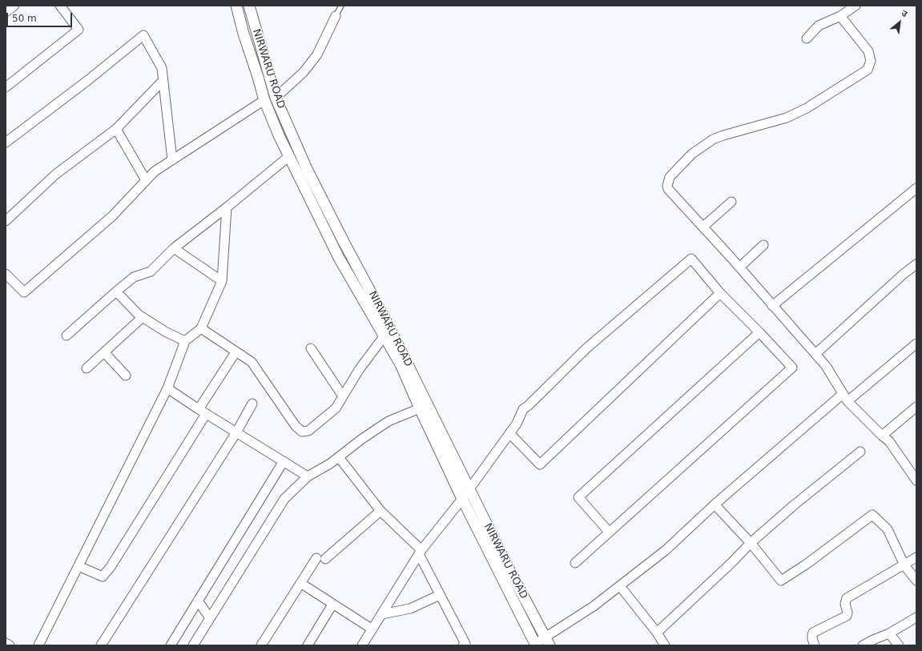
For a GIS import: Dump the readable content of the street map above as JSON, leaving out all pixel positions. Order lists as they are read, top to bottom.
{
  "streets": {
    "street": ["NIRWARU ROAD"]
  },
  "scale_bar": "50 m",
  "north": "top right"
}
